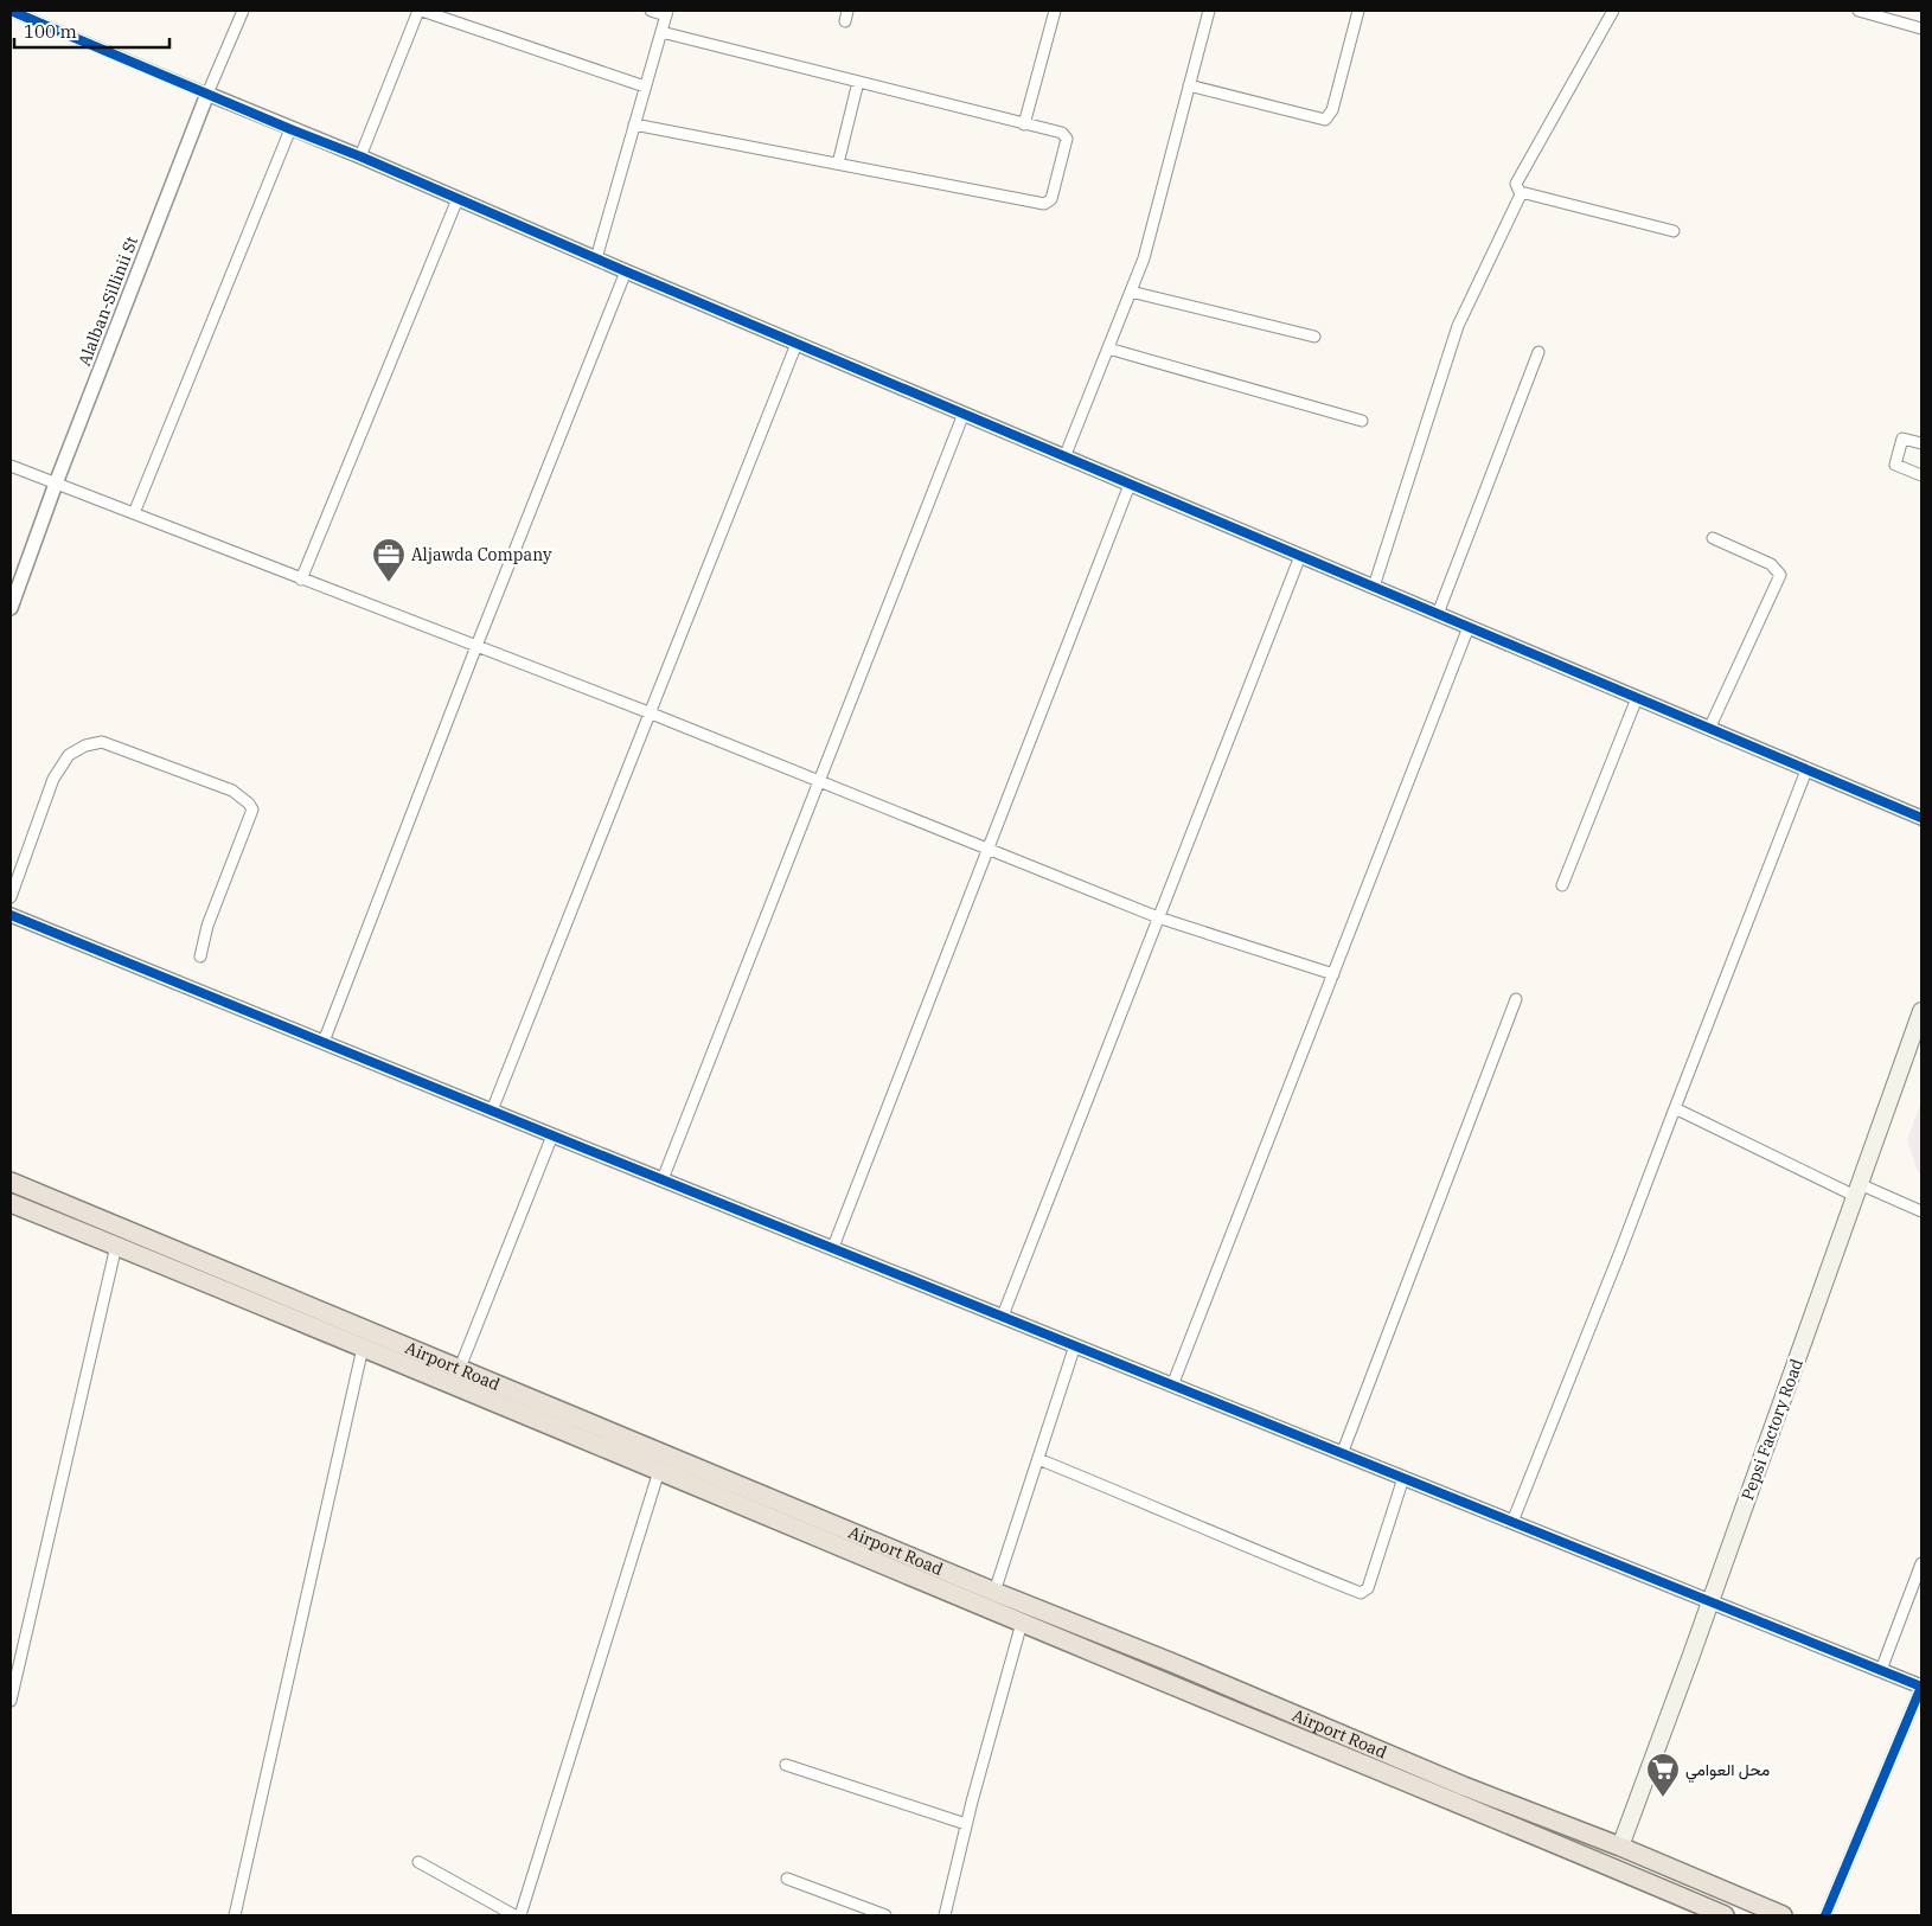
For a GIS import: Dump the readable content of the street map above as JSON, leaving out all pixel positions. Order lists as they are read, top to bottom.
{
  "streets": {
    "highway": ["Airport Road"],
    "main road": ["Pepsi Factory Road"],
    "street": ["Alalban-Sillinii St"]
  },
  "crossings": [
    ["Airport Road", "Pepsi Factory Road"]
  ],
  "places": {
    "office": ["Aljawda Company"],
    "supermarket": ["محل العوامي"]
  },
  "scale_bar": "100 m"
}
